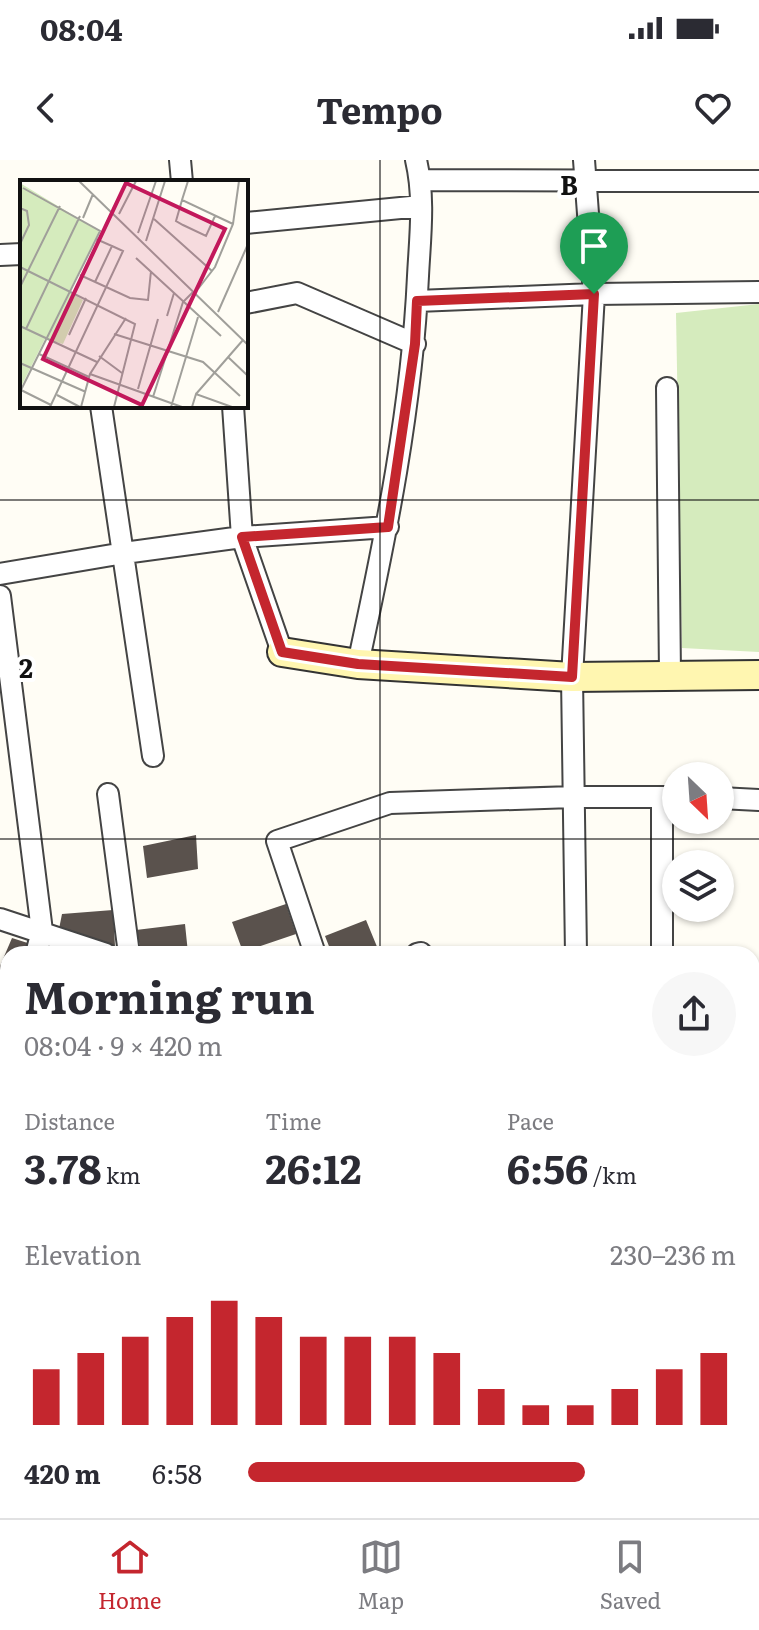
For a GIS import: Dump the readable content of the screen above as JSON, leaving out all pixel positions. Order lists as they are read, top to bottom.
{
  "north": "bottom right",
  "page": {
    "status": "08:04",
    "header": "Tempo",
    "heading": ["Morning run", "08:04 · 9 × 420 m"],
    "stats": [
      ["Distance", "3.78 km"],
      ["Time", "26:12"],
      ["Pace", "6:56 /km"]
    ],
    "chart": ["Elevation", "230–236 m"],
    "list": [
      {
        "name": "420 m",
        "note": "6:58"
      }
    ],
    "tabs": ["Home", "Map", "Saved"]
  },
  "grid": {
    "columns": ["B"],
    "rows": ["2"]
  }
}
